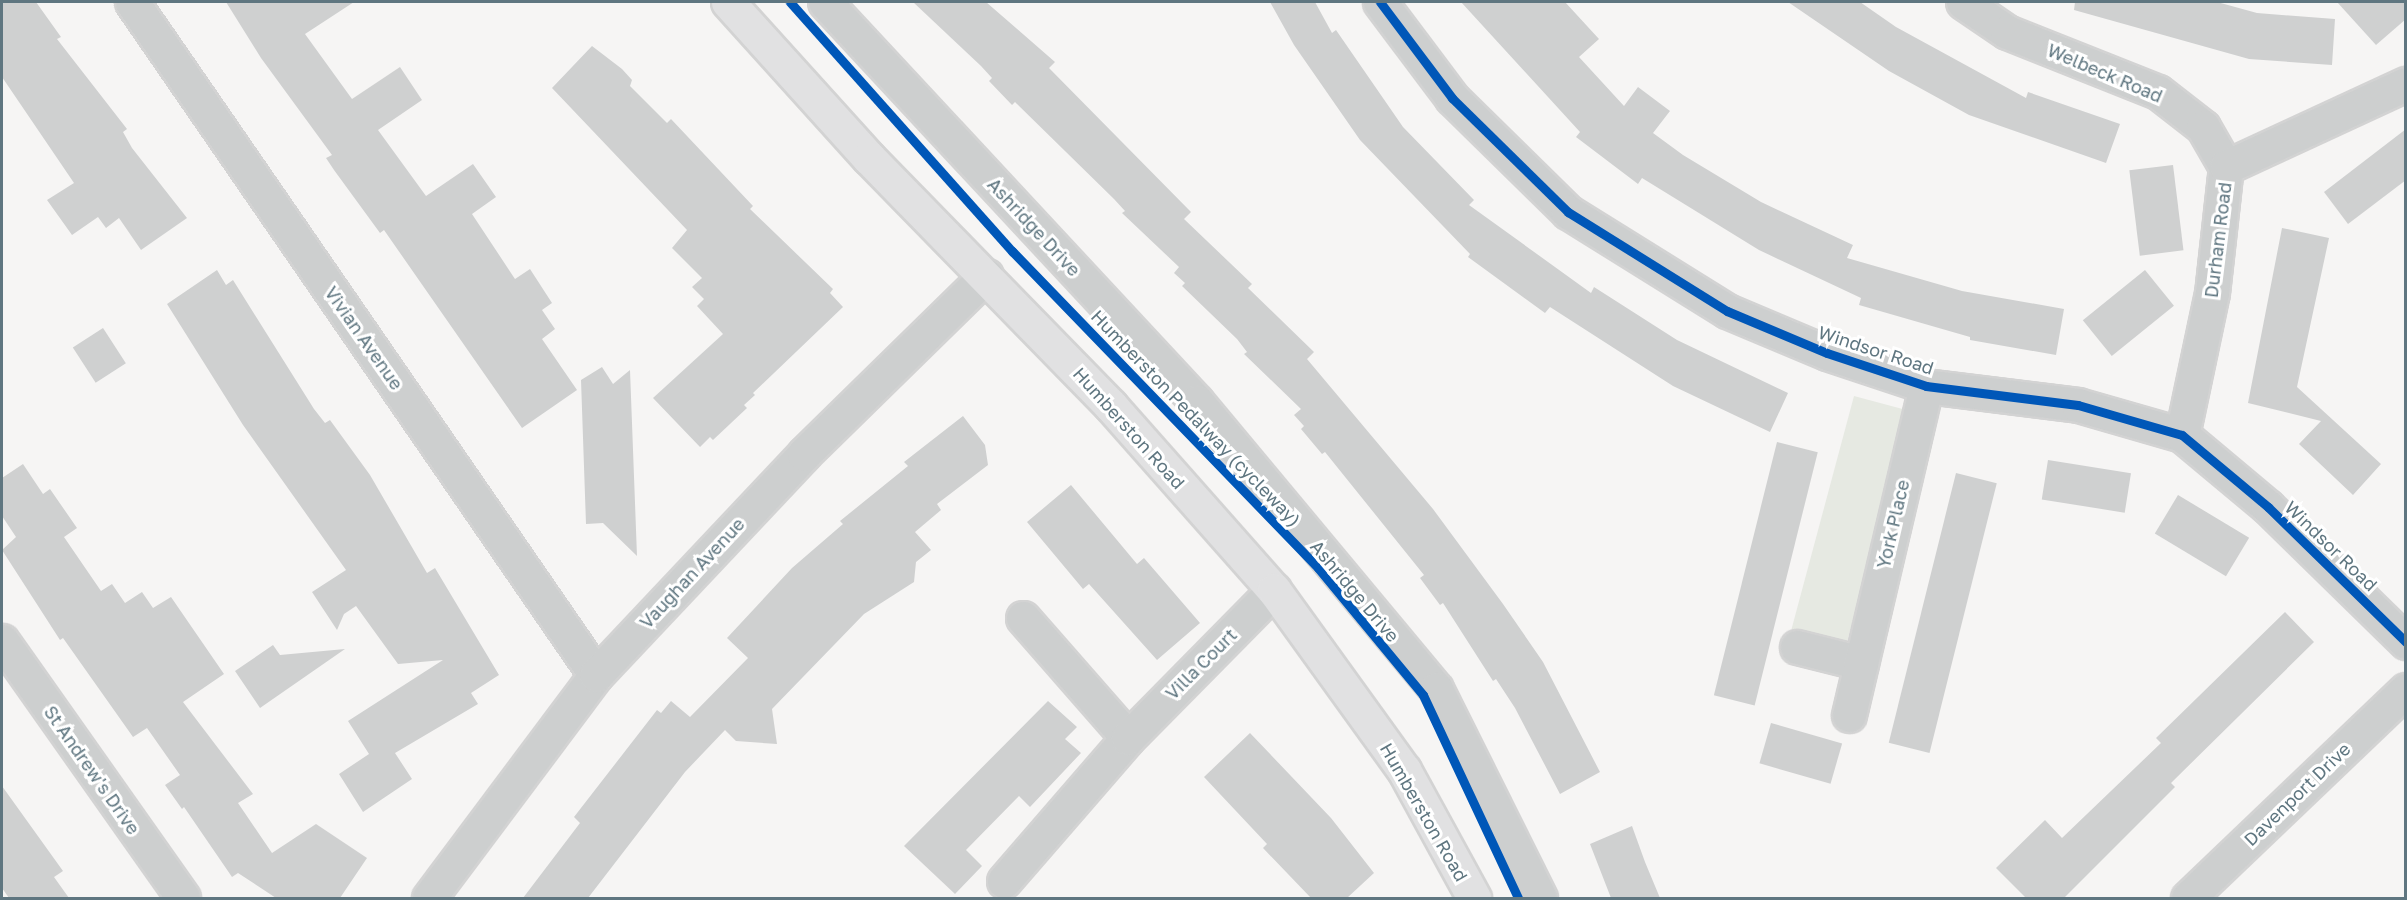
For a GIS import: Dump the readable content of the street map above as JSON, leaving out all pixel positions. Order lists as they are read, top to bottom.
{
  "streets": {
    "main road": ["Humberston Road"],
    "street": [
      "Welbeck Road",
      "Ashridge Drive",
      "Durham Road",
      "Vivian Avenue",
      "Windsor Road",
      "York Place",
      "Vaughan Avenue",
      "Villa Court",
      "St Andrew's Drive",
      "Davenport Drive"
    ],
    "cycle path": ["Humberston Pedalway (cycleway)"]
  },
  "crossings": [
    ["Welbeck Road", "Durham Road"],
    ["Durham Road", "Windsor Road"],
    ["Vivian Avenue", "Vaughan Avenue"],
    ["Windsor Road", "York Place"],
    ["Humberston Road", "Vaughan Avenue"],
    ["Humberston Road", "Villa Court"]
  ]
}
